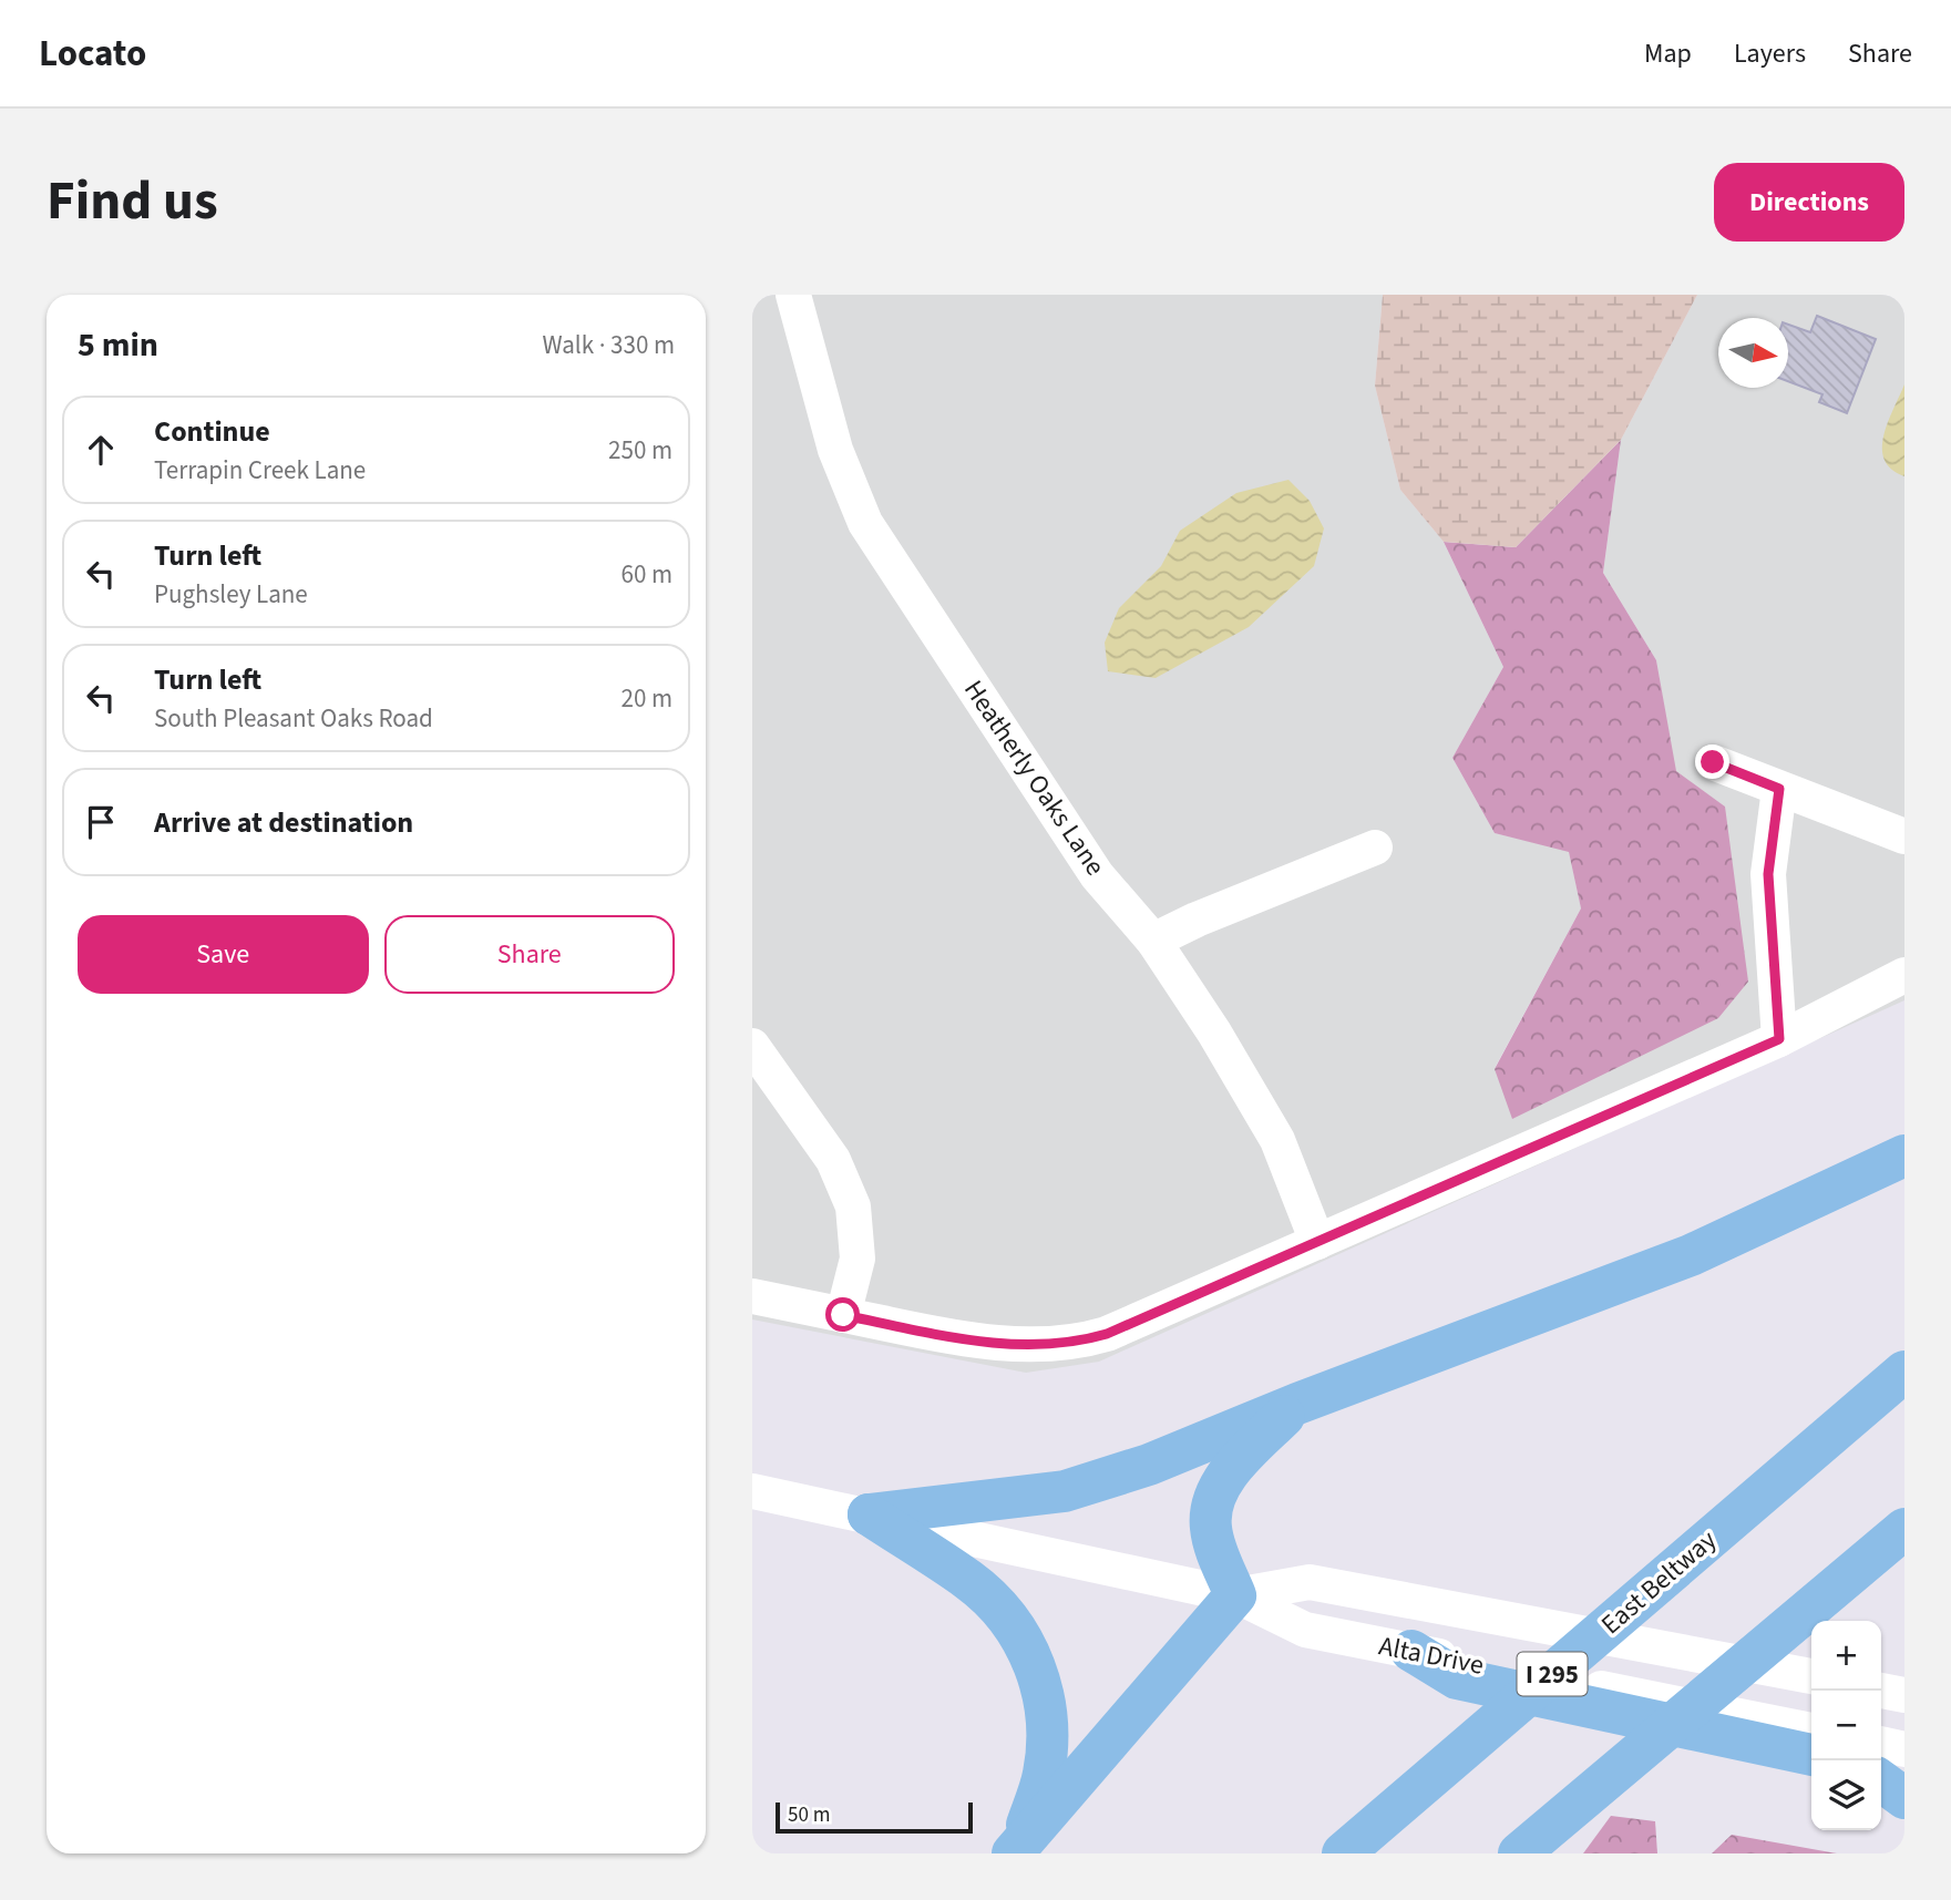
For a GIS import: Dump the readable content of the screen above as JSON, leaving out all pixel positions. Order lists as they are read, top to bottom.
{
  "streets": {
    "highway": ["East Beltway", "I 295"],
    "street": ["Heatherly Oaks Lane", "Alta Drive"]
  },
  "scale_bar": "50 m",
  "north": "right",
  "page": {
    "header": "Locato",
    "nav": ["Map", "Layers", "Share"],
    "title": "Find us",
    "buttons": [
      "Directions",
      ["Save", "Share"]
    ],
    "heading": ["5 min", "Walk · 330 m"],
    "list": [
      ["Continue", "Terrapin Creek Lane", "250 m"],
      ["Turn left", "Pughsley Lane", "60 m"],
      ["Turn left", "South Pleasant Oaks Road", "20 m"],
      "Arrive at destination"
    ],
    "map_buttons": ["+", "−"],
    "scale": "50 m"
  }
}
